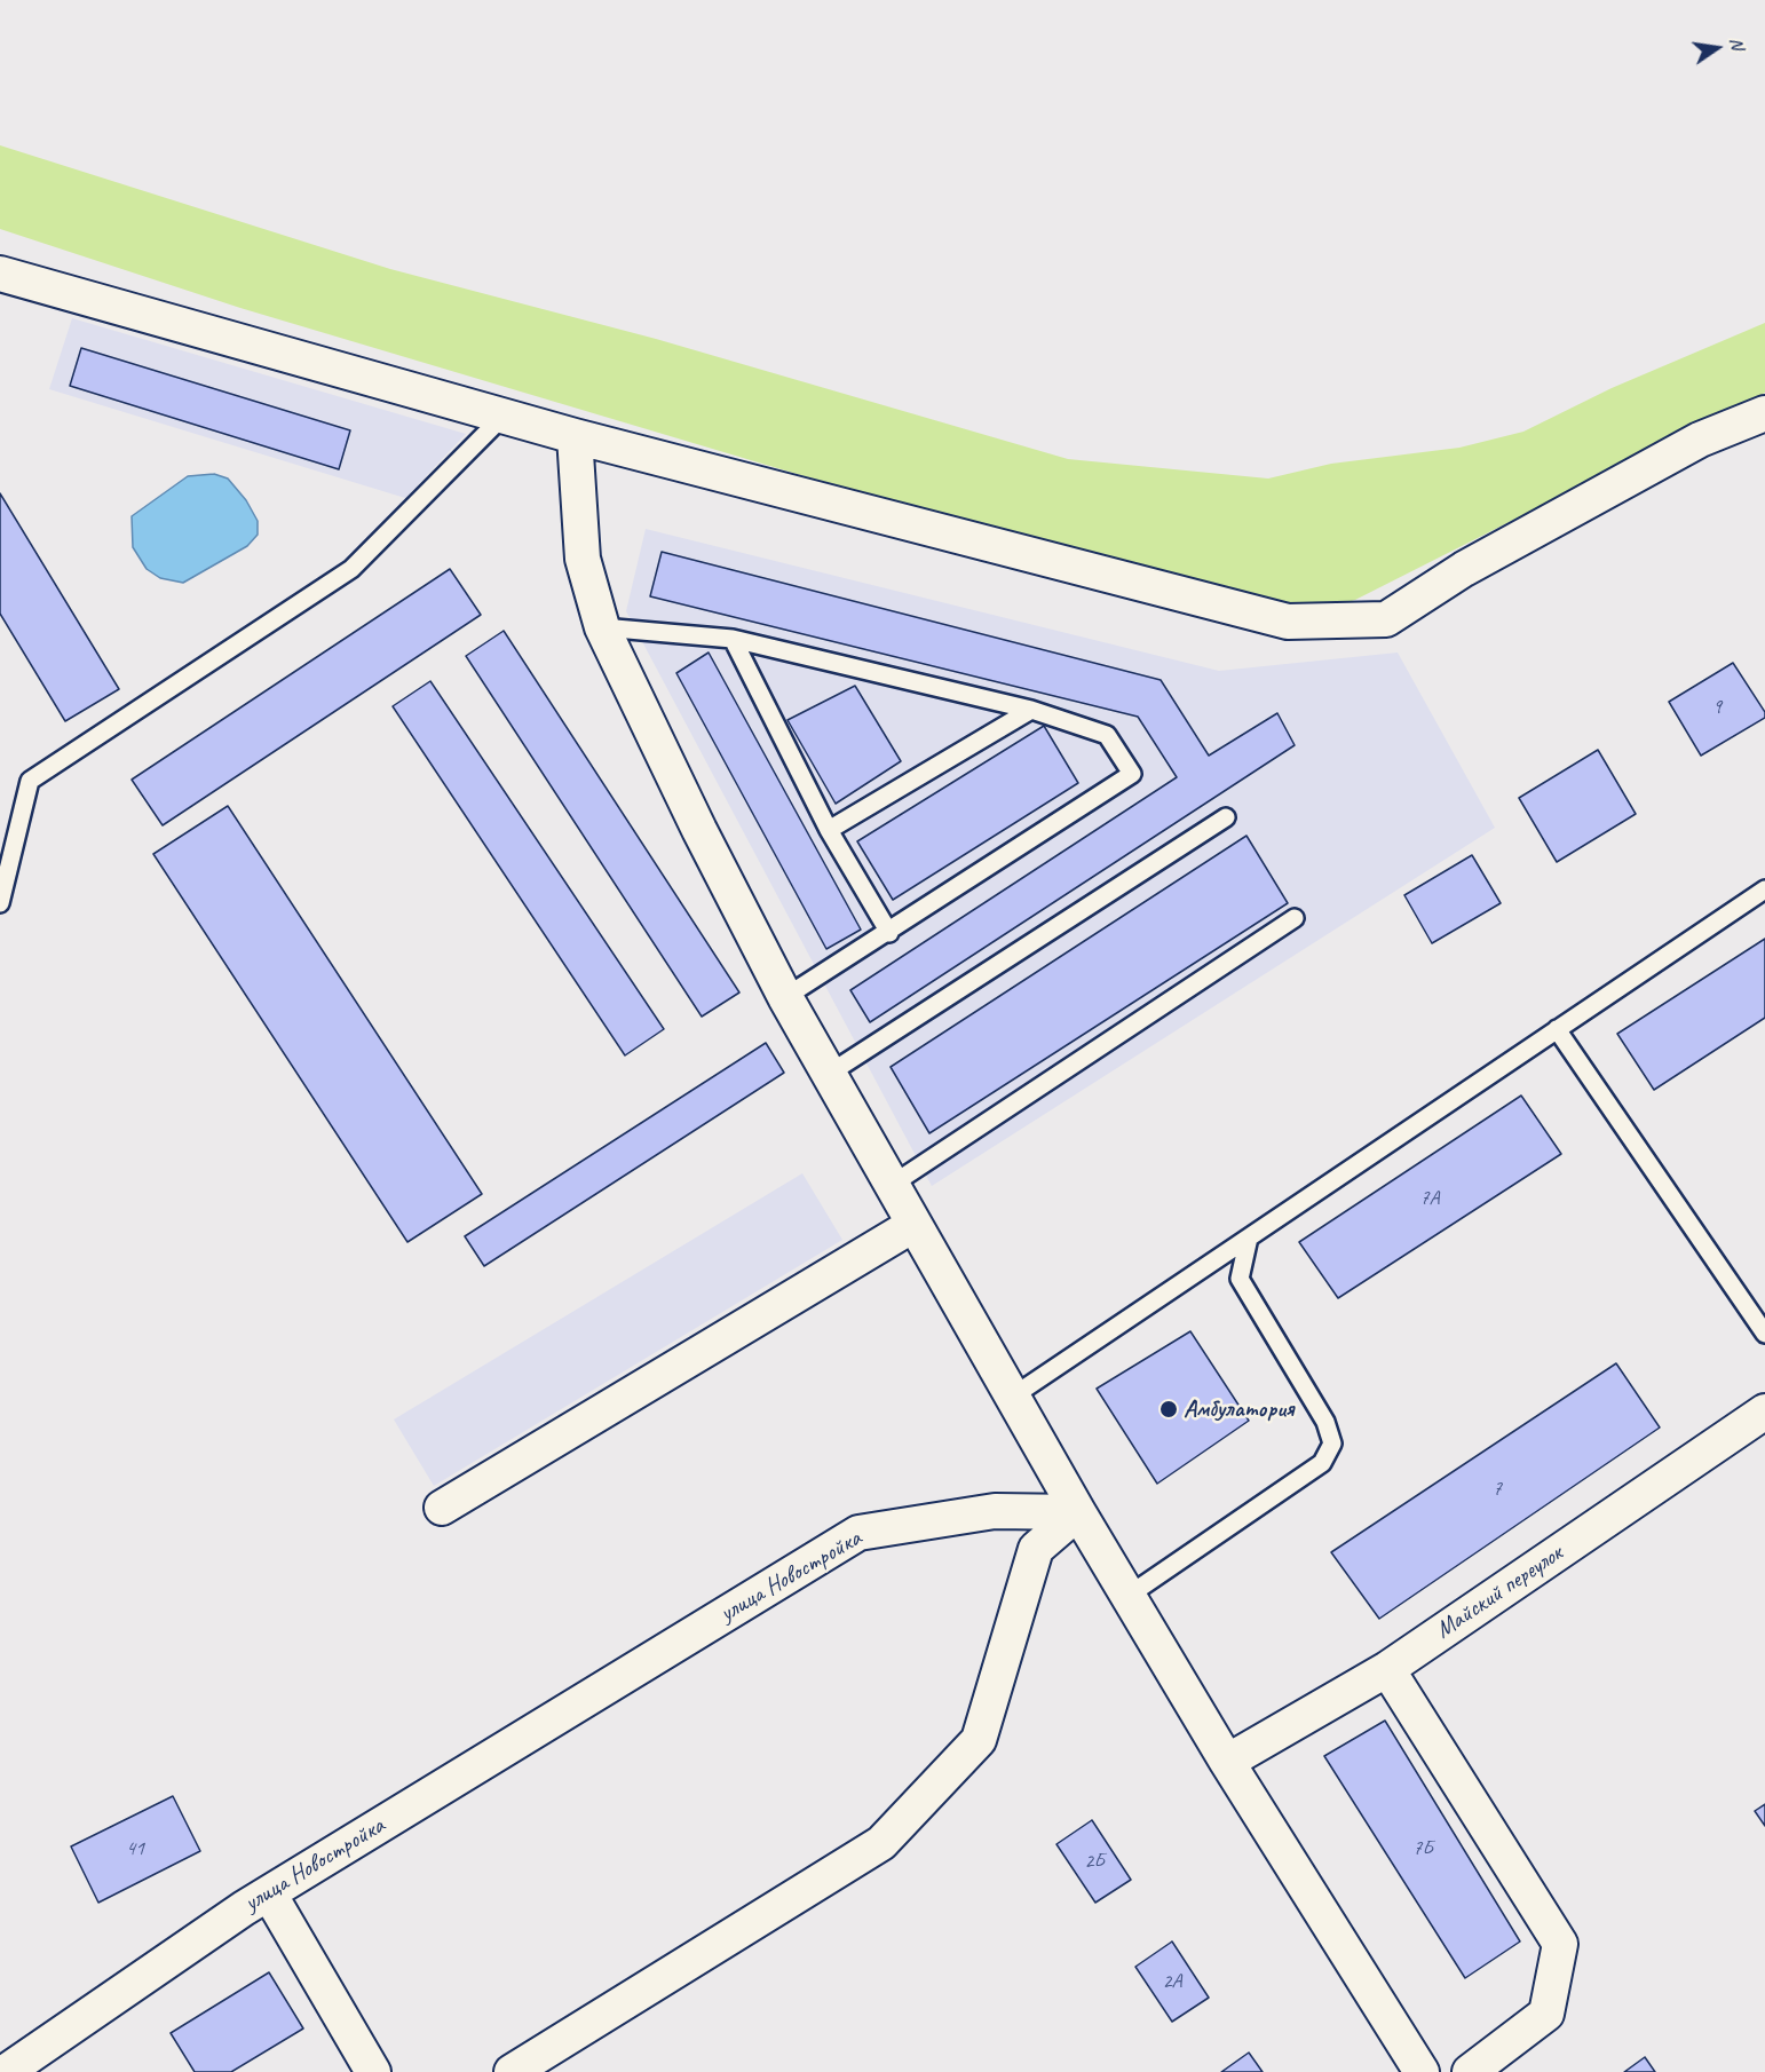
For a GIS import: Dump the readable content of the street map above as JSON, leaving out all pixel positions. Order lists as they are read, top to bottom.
{
  "streets": {
    "street": ["улица Новостройка", "Майский переулок"]
  },
  "places": ["Амбулатория"],
  "house_numbers": [
    "9",
    "7А",
    "7",
    "41",
    "7Б",
    "2Б",
    "2А"
  ],
  "north": "right"
}
